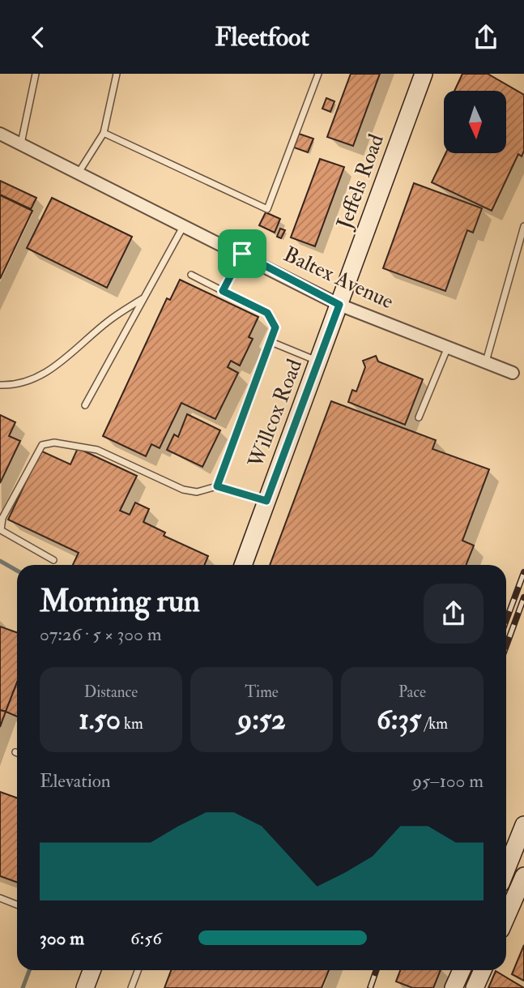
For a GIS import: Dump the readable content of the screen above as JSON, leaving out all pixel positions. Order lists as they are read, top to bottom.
{
  "streets": {
    "main road": ["Jeffels Road", "Willcox Road"],
    "street": ["Baltex Avenue"]
  },
  "crossings": [
    ["Jeffels Road", "Baltex Avenue"],
    ["Jeffels Road", "Willcox Road"],
    ["Baltex Avenue", "Willcox Road"]
  ],
  "north": "bottom",
  "page": {
    "header": "Fleetfoot",
    "heading": ["Morning run", "07:26 · 5 × 300 m"],
    "stats": [
      ["Distance", "1.50 km"],
      ["Time", "9:52"],
      ["Pace", "6:35 /km"]
    ],
    "chart": ["Elevation", "95–100 m"],
    "list": [
      {
        "name": "300 m",
        "note": "6:56"
      }
    ]
  }
}
